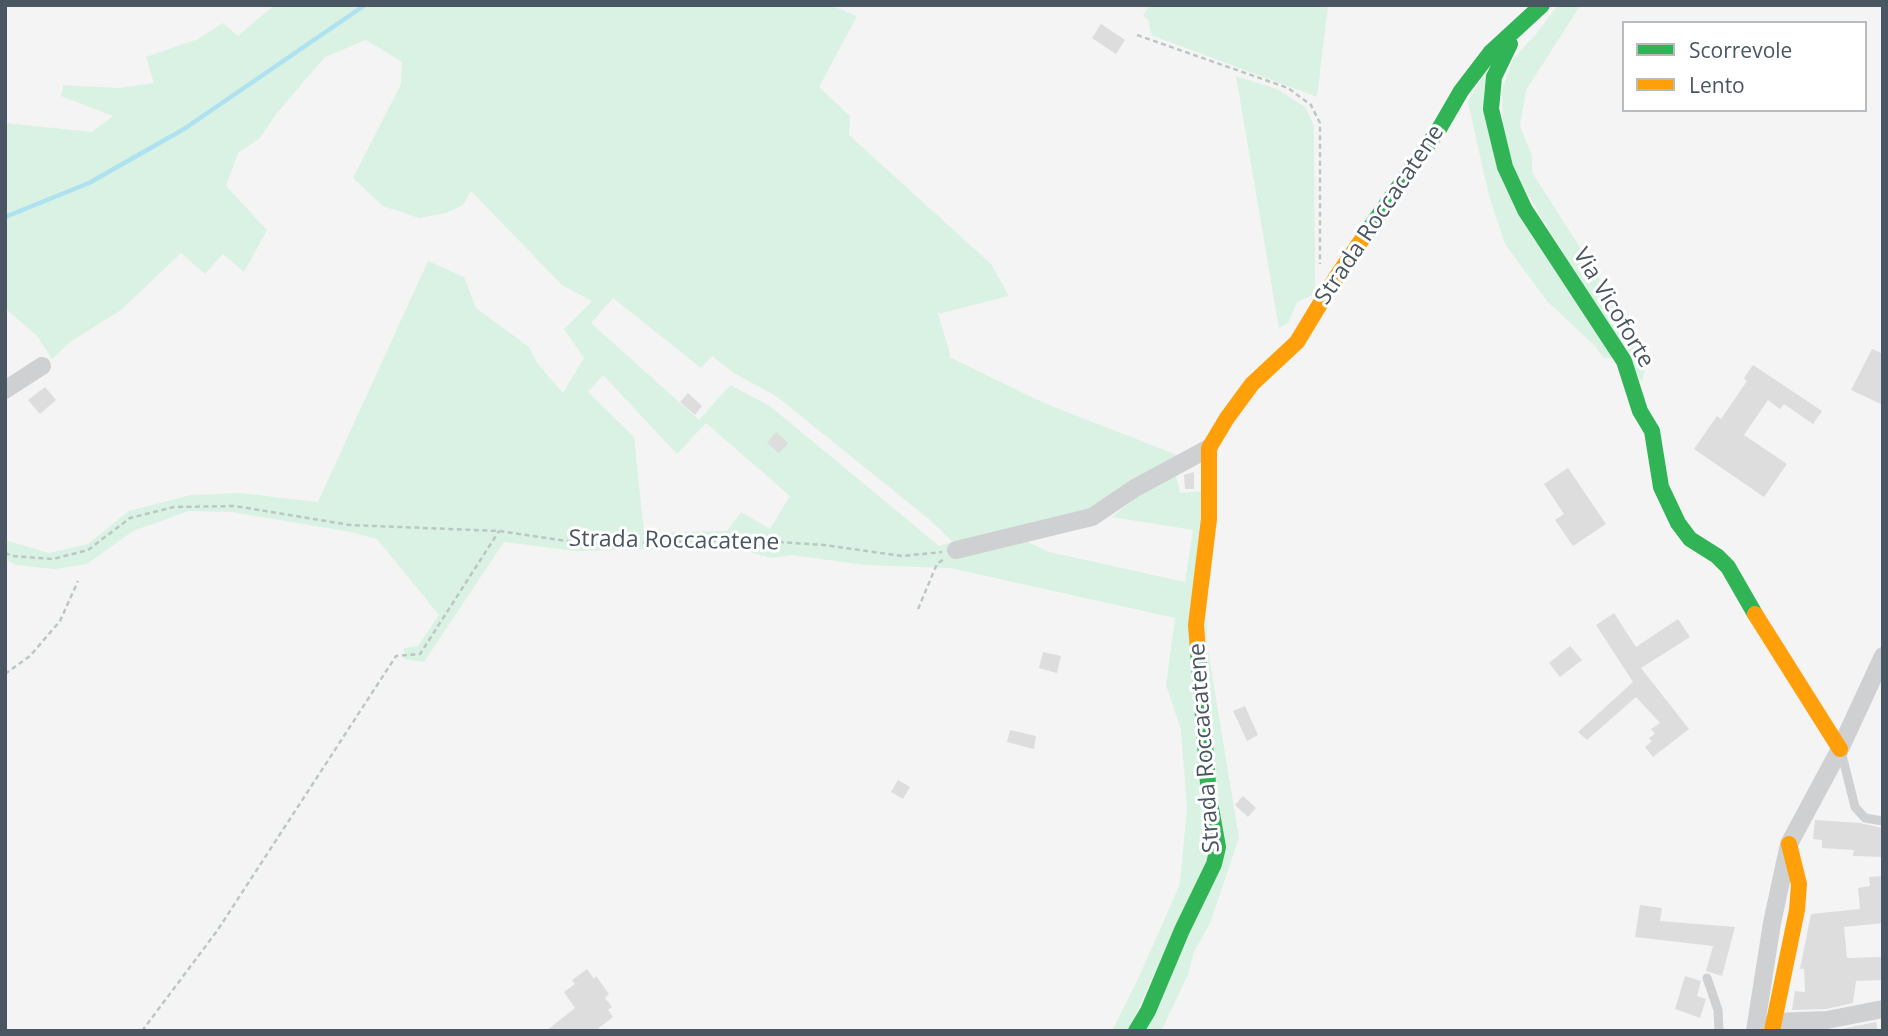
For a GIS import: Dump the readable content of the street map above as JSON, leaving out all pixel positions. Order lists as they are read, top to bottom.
{
  "streets": {
    "street": ["Strada Roccacatene", "Via Vicoforte"]
  },
  "crossings": [
    ["Strada Roccacatene", "Via Vicoforte"]
  ],
  "legend": ["Scorrevole", "Lento"]
}
